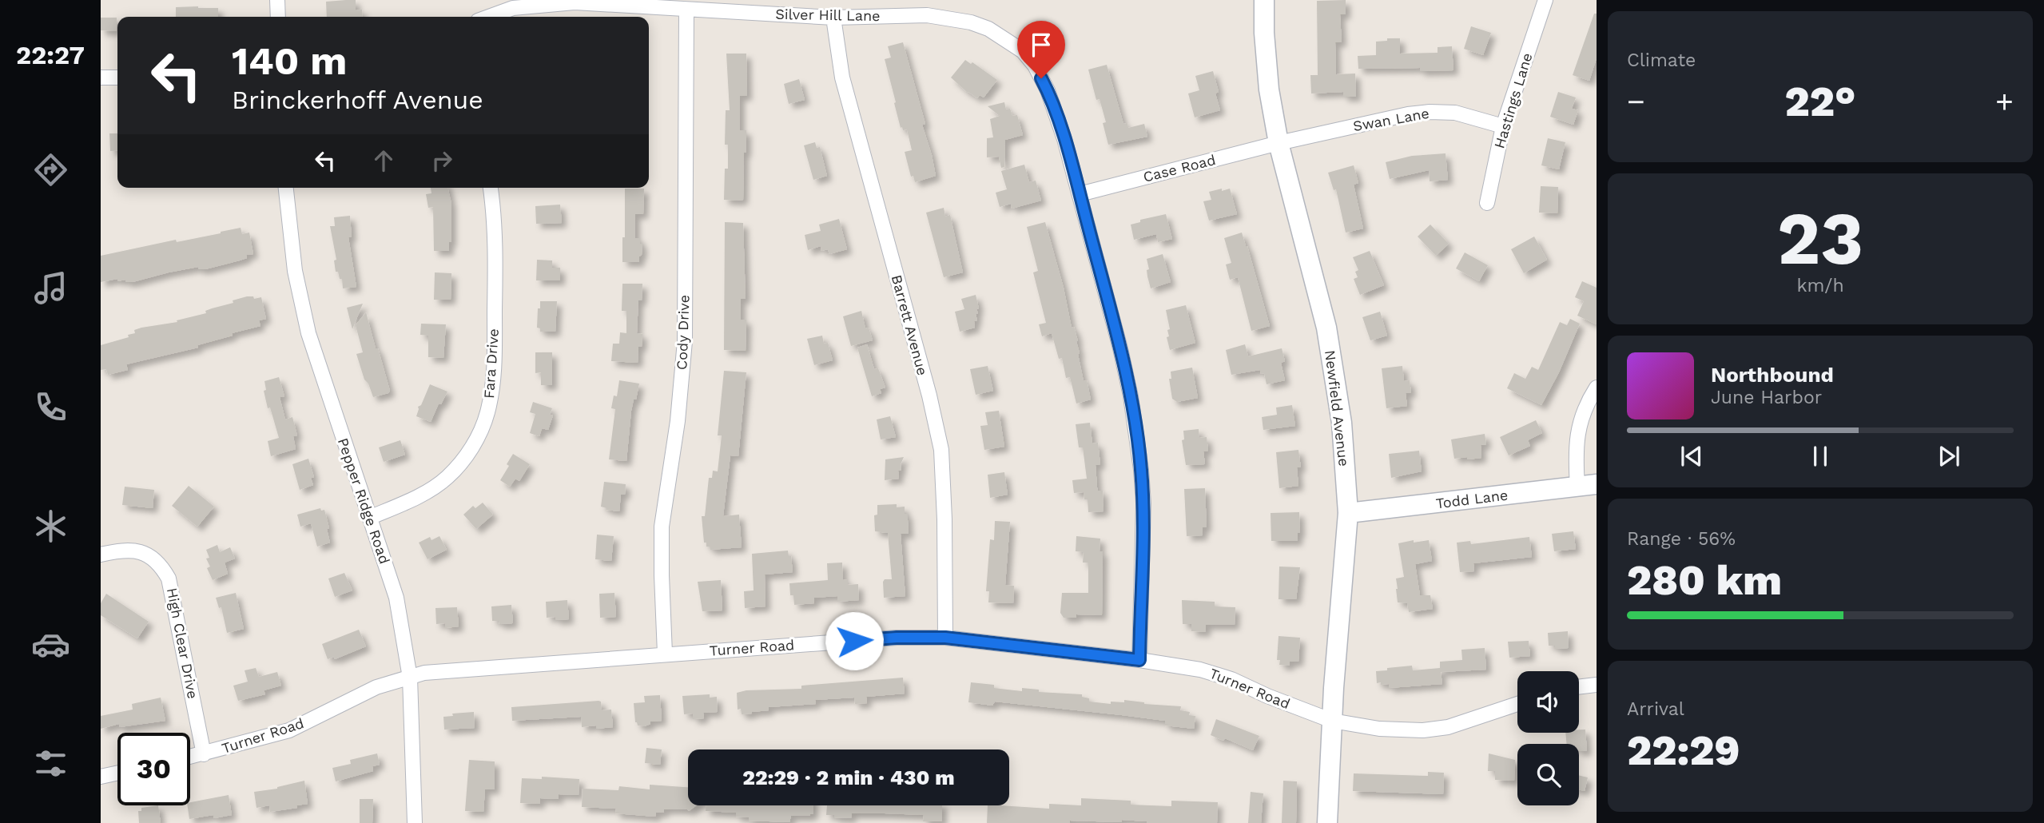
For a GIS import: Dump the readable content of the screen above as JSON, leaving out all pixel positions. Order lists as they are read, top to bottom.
{
  "streets": {
    "main road": ["Newfield Avenue", "Todd Lane"],
    "street": [
      "Silver Hill Lane",
      "Hastings Lane",
      "Swan Lane",
      "Case Road",
      "Barrett Avenue",
      "Cody Drive",
      "Fara Drive",
      "Pepper Ridge Road",
      "High Clear Drive",
      "Turner Road"
    ]
  },
  "crossings": [
    ["Silver Hill Lane", "Case Road"],
    ["Silver Hill Lane", "Barrett Avenue"],
    ["Silver Hill Lane", "Cody Drive"],
    ["Silver Hill Lane", "Turner Road"],
    ["Hastings Lane", "Swan Lane"],
    ["Swan Lane", "Case Road"],
    ["Swan Lane", "Newfield Avenue"],
    ["Case Road", "Newfield Avenue"],
    ["Barrett Avenue", "Turner Road"],
    ["Cody Drive", "Turner Road"],
    ["Fara Drive", "Pepper Ridge Road"],
    ["Newfield Avenue", "Todd Lane"],
    ["Newfield Avenue", "Turner Road"],
    ["Pepper Ridge Road", "Turner Road"],
    ["High Clear Drive", "Turner Road"]
  ],
  "page": {
    "tabs": "22:27",
    "tile": [
      "Climate",
      ["23", "km/h"],
      ["Range · 56%", "280 km"],
      ["Arrival", "22:29"]
    ],
    "turn": ["140 m", "Brinckerhoff Avenue"],
    "heat": ["−", "22°", "+"],
    "song": ["Northbound", "June Harbor"],
    "limit": "30",
    "trip": "22:29 · 2 min · 430 m"
  }
}
